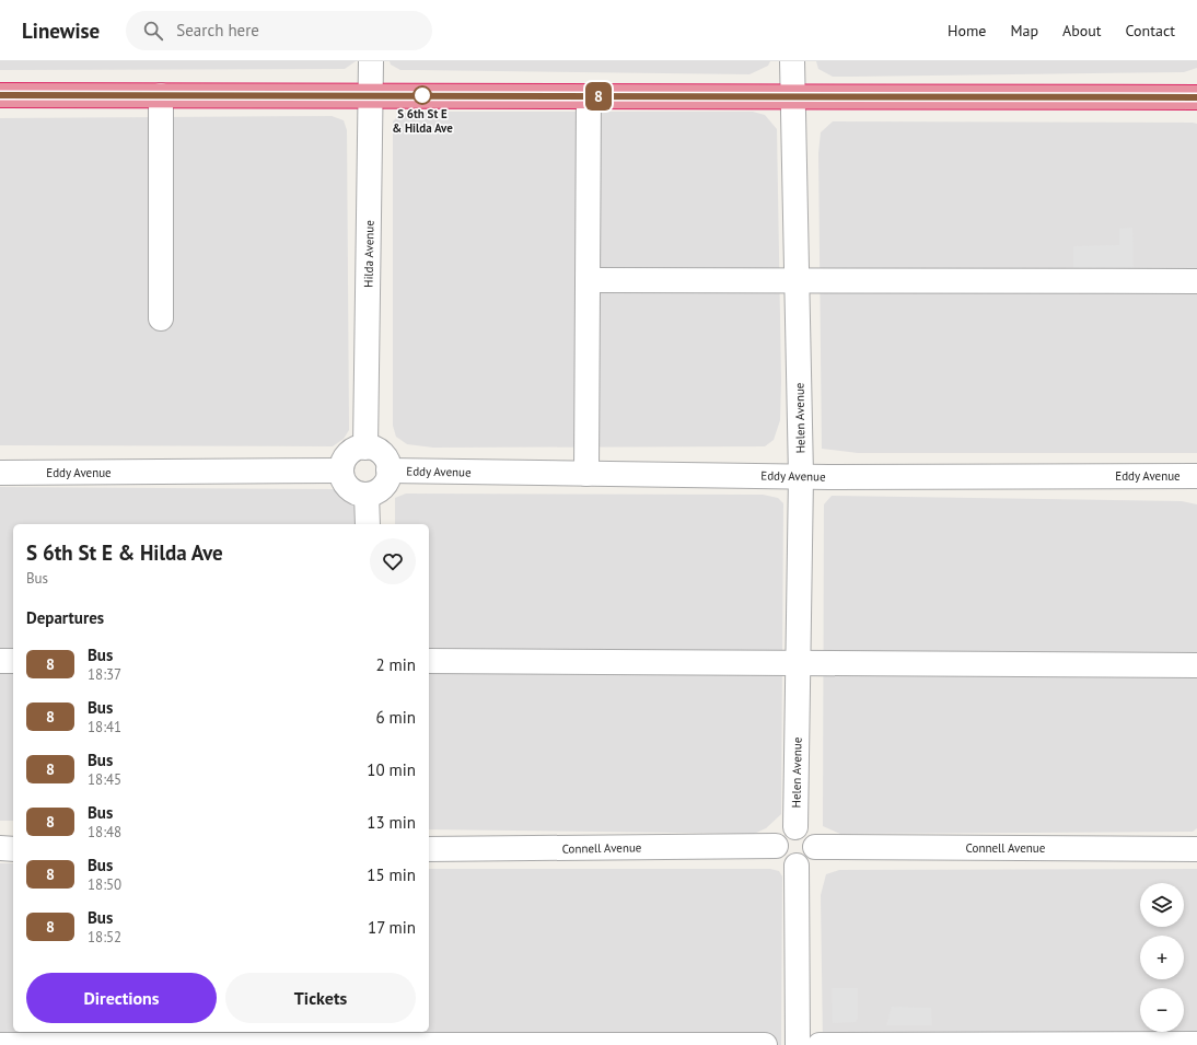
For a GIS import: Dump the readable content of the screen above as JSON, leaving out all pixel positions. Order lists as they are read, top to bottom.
{
  "streets": {
    "street": [
      "Hilda Avenue",
      "Helen Avenue",
      "Eddy Avenue",
      "Connell Avenue"
    ]
  },
  "crossings": [
    ["Hilda Avenue", "Eddy Avenue"],
    ["Helen Avenue", "Eddy Avenue"],
    ["Helen Avenue", "Connell Avenue"]
  ],
  "places": ["S 6th St E & Hilda Ave"],
  "lines": ["bus line 8"],
  "page": {
    "header": "Linewise",
    "search": "Search here",
    "nav": [
      "Home",
      "Map",
      "About",
      "Contact"
    ],
    "on_map": "8",
    "heading": [
      ["S 6th St E & Hilda Ave", "Bus"],
      "Departures"
    ],
    "list": [
      {
        "mark": "8",
        "name": "Bus",
        "note": "18:37",
        "value": "2 min"
      },
      {
        "mark": "8",
        "name": "Bus",
        "note": "18:41",
        "value": "6 min"
      },
      {
        "mark": "8",
        "name": "Bus",
        "note": "18:45",
        "value": "10 min"
      },
      {
        "mark": "8",
        "name": "Bus",
        "note": "18:48",
        "value": "13 min"
      },
      {
        "mark": "8",
        "name": "Bus",
        "note": "18:50",
        "value": "15 min"
      },
      {
        "mark": "8",
        "name": "Bus",
        "note": "18:52",
        "value": "17 min"
      }
    ],
    "map_buttons": ["+", "−"],
    "buttons": ["Directions", "Tickets"]
  }
}
